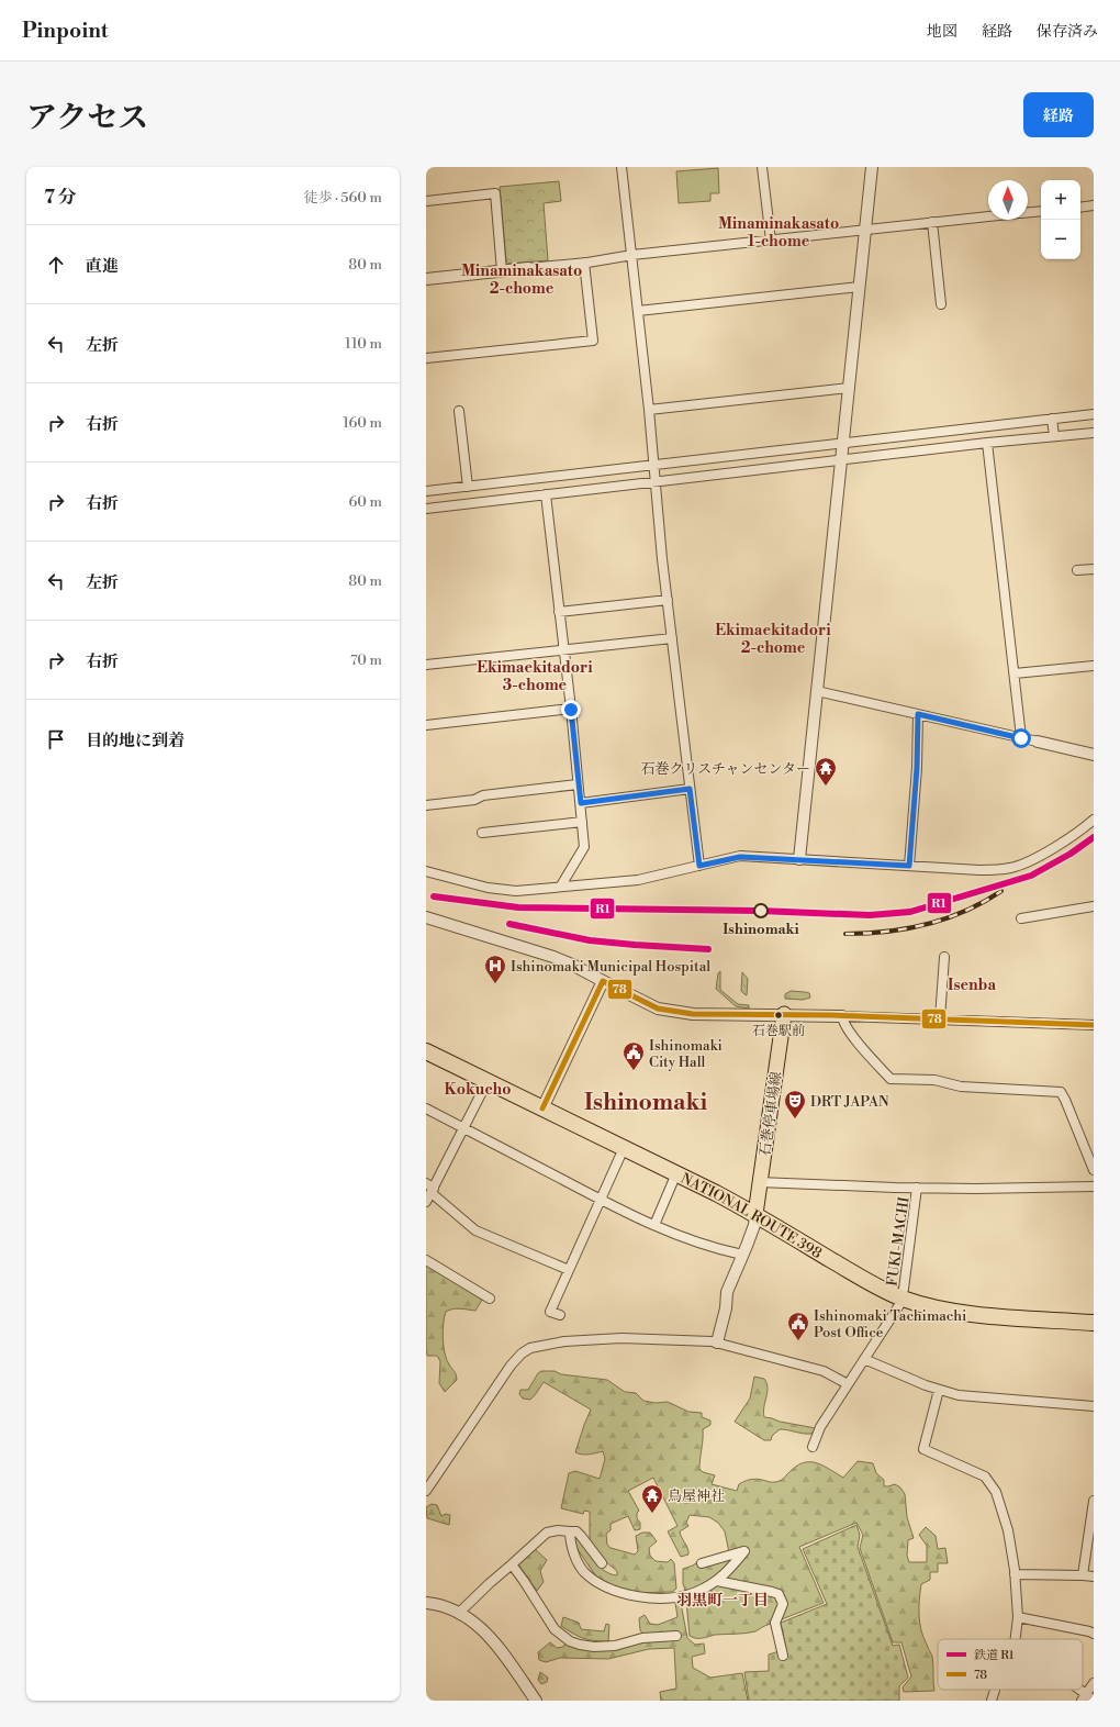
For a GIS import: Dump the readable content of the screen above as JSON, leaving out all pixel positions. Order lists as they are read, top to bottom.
{
  "streets": {
    "highway": ["NATIONAL ROUTE 398"],
    "main road": ["石巻停車場線"],
    "street": ["FUKI-MACHI"]
  },
  "crossings": [
    ["石巻停車場線", "NATIONAL ROUTE 398"],
    ["NATIONAL ROUTE 398", "FUKI-MACHI"]
  ],
  "districts": [
    "Minaminakasato 1-chome",
    "Minaminakasato 2-chome",
    "Ekimaekitadori 2-chome",
    "Ekimaekitadori 3-chome",
    "Isenba",
    "Kokucho",
    "Ishinomaki",
    "羽黒町一丁目"
  ],
  "places": {
    "temple": ["石巻クリスチャンセンター", "鳥屋神社"],
    "other": ["Ishinomaki", "石巻駅前"],
    "hospital": ["Ishinomaki Municipal Hospital"],
    "public building": ["Ishinomaki City Hall", "Ishinomaki Tachimachi Post Office"],
    "theatre": ["DRT JAPAN"]
  },
  "lines": ["rail line R1", "transit line 78"],
  "legend": ["鉄道 R1", "78"],
  "north": "top",
  "page": {
    "header": "Pinpoint",
    "nav": ["地図", "経路", "保存済み"],
    "title": "アクセス",
    "buttons": "経路",
    "heading": ["7 分", "徒歩 · 560 m"],
    "map_buttons": ["+", "−"],
    "list": [
      ["直進", "80 m"],
      ["左折", "110 m"],
      ["右折", "160 m"],
      ["右折", "60 m"],
      ["左折", "80 m"],
      ["右折", "70 m"],
      "目的地に到着"
    ]
  }
}
